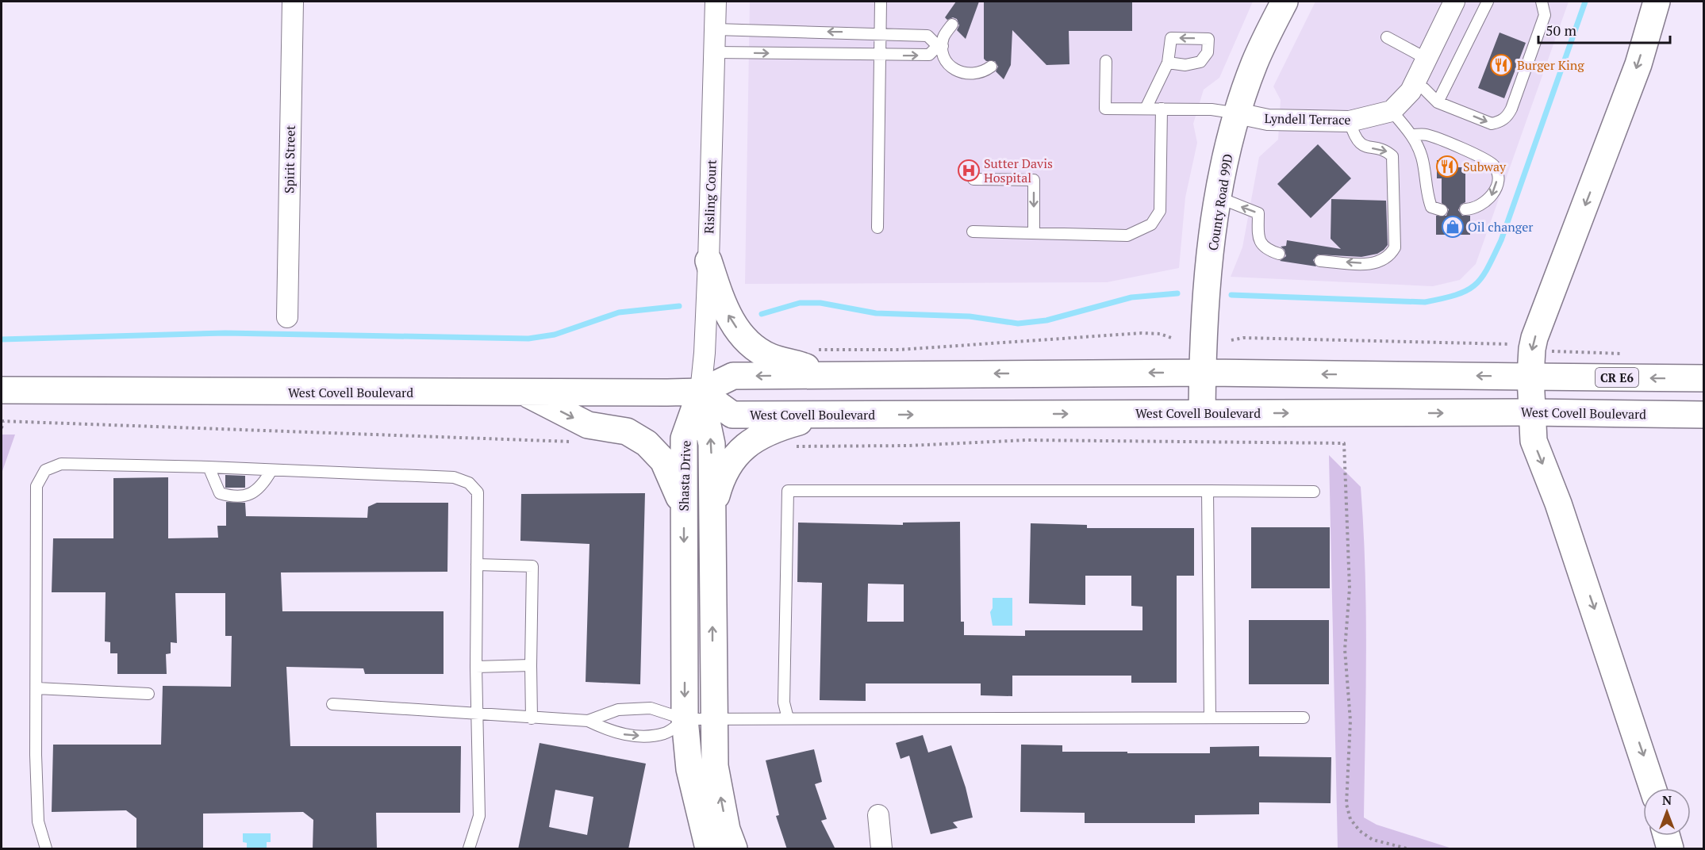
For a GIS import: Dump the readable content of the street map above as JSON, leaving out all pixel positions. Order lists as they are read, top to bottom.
{
  "streets": {
    "main road": [
      "County Road 99D",
      "CR E6",
      "West Covell Boulevard",
      "Shasta Drive"
    ],
    "street": ["Lyndell Terrace", "Spirit Street", "Risling Court"]
  },
  "crossings": [
    ["Lyndell Terrace", "County Road 99D"],
    ["Risling Court", "West Covell Boulevard"],
    ["Risling Court", "Shasta Drive"],
    ["County Road 99D", "West Covell Boulevard"],
    ["West Covell Boulevard", "Shasta Drive"]
  ],
  "places": {
    "restaurant": ["Burger King", "Subway"],
    "hospital": ["Sutter Davis Hospital"],
    "shop": ["Oil changer"]
  },
  "scale_bar": "50 m",
  "north": "top"
}
